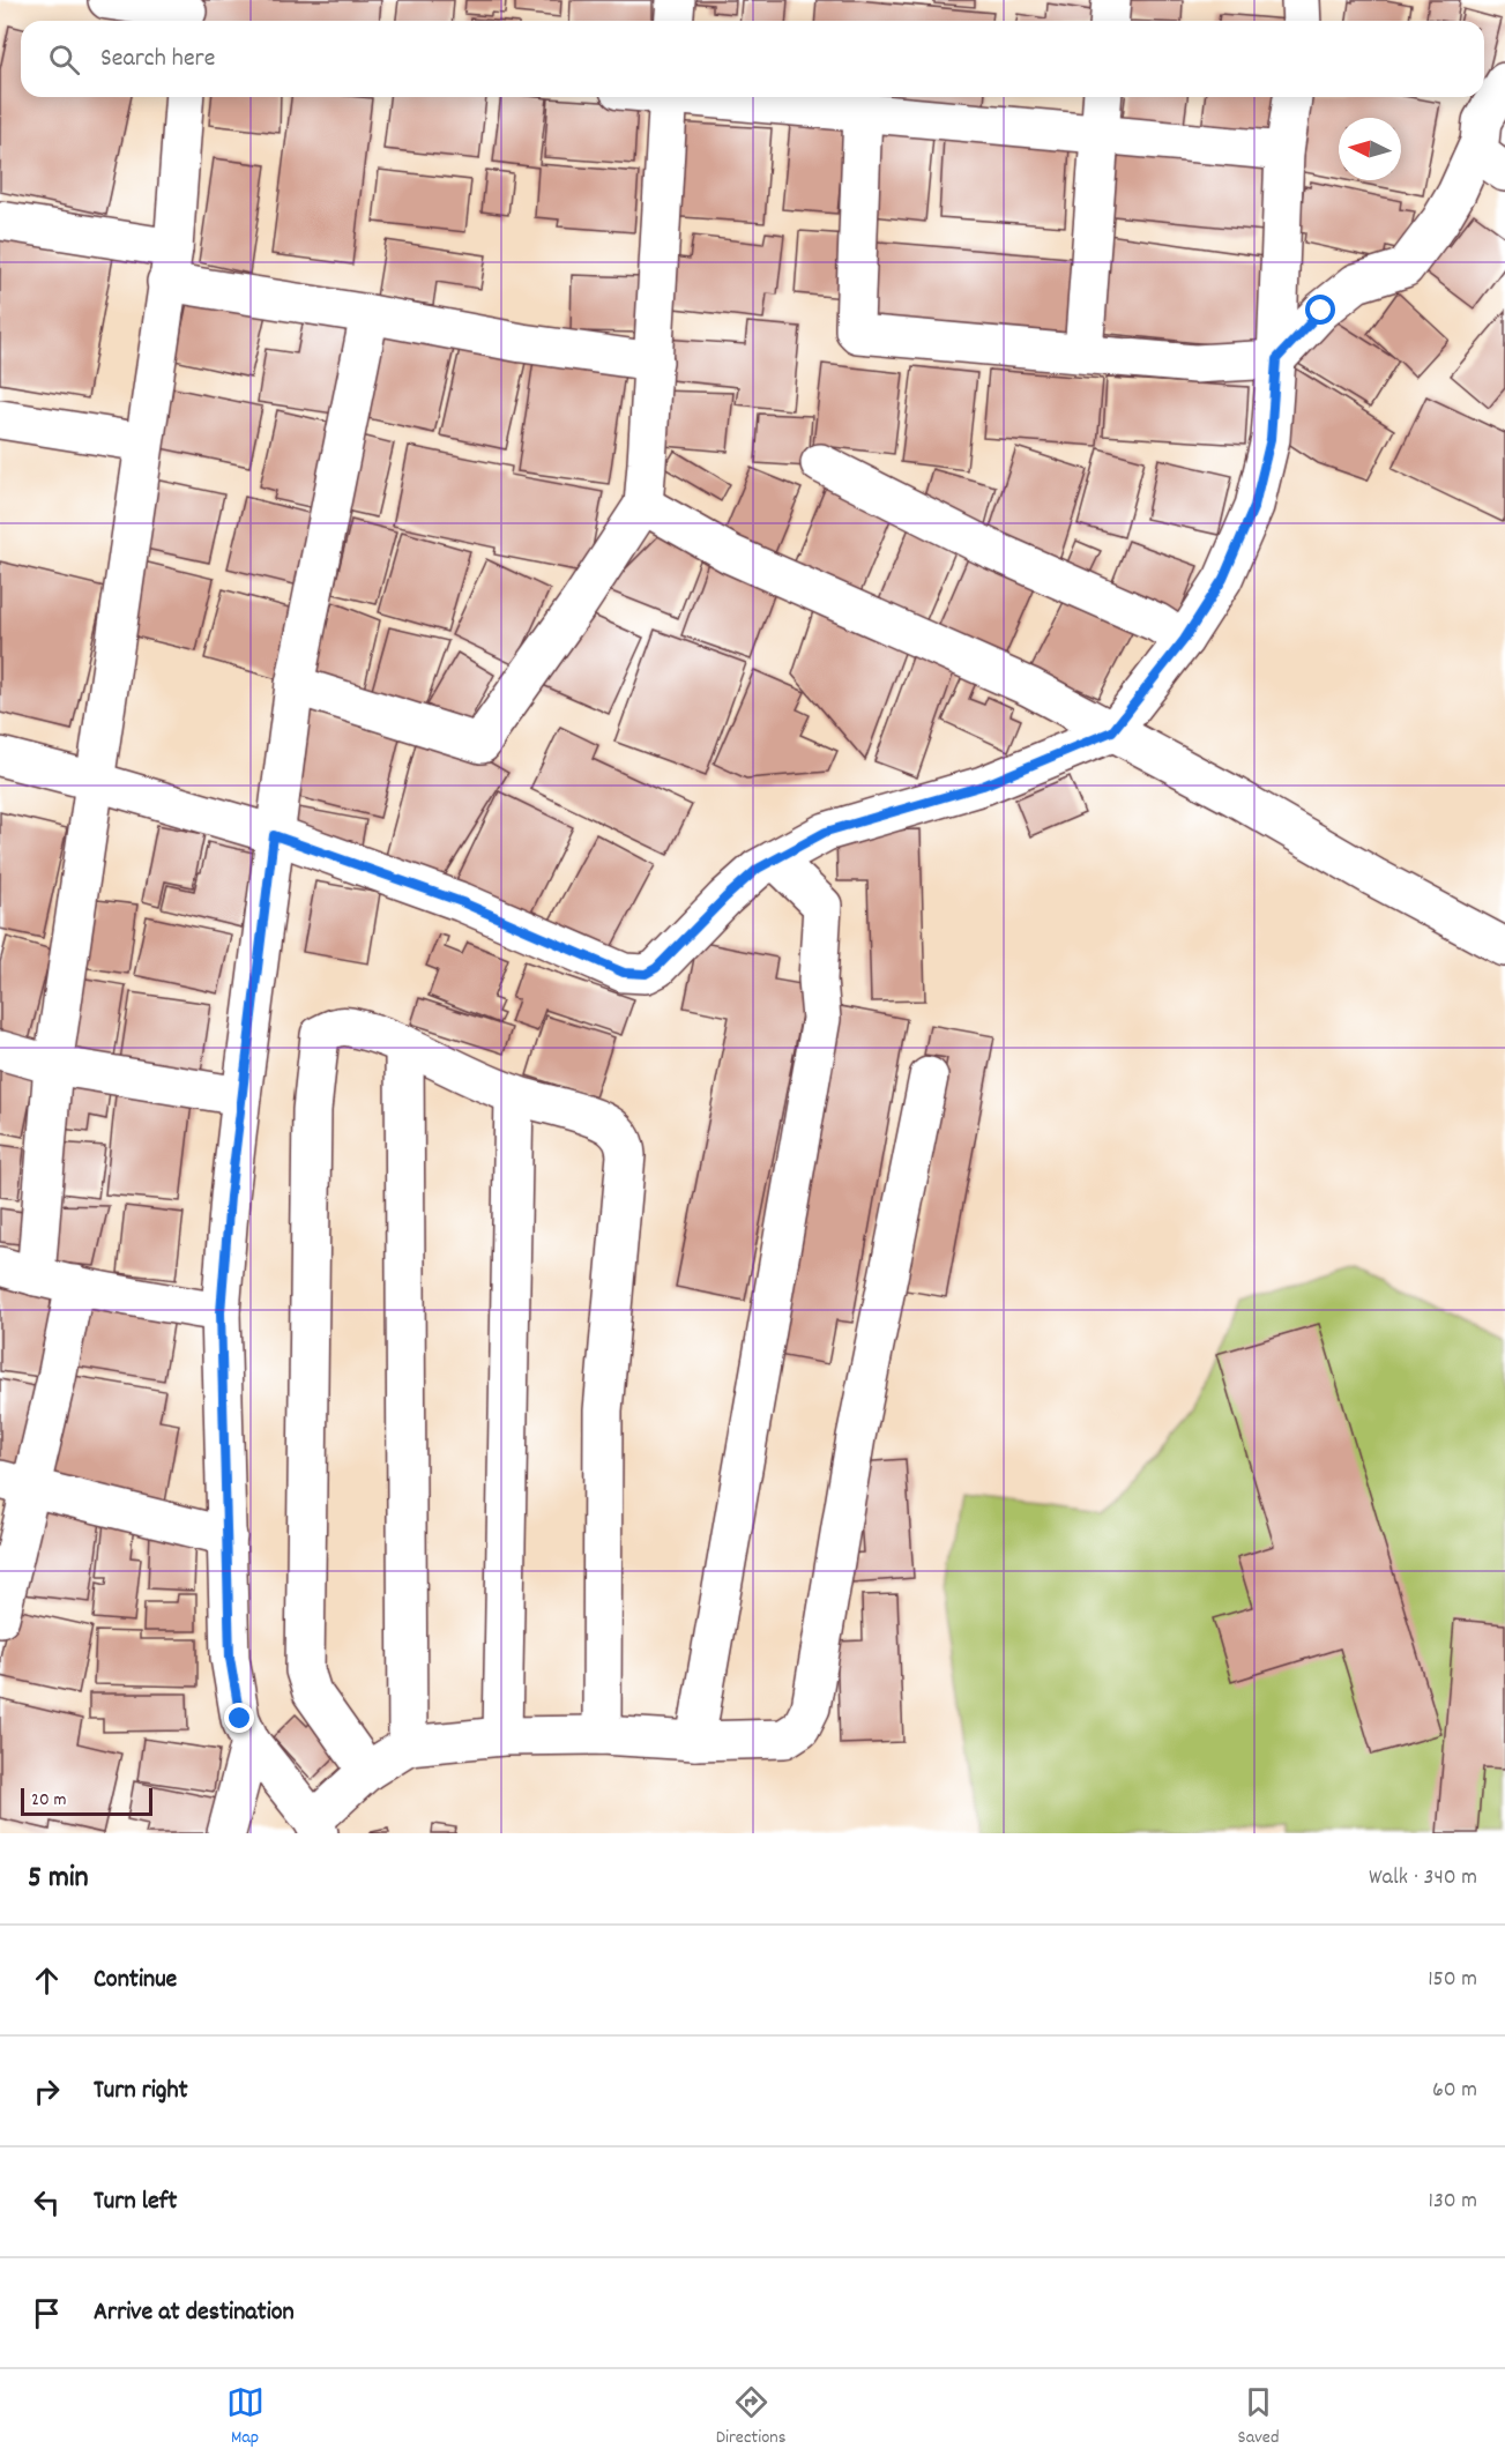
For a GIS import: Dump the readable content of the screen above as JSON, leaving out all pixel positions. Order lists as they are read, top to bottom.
{
  "scale_bar": "20 m",
  "north": "left",
  "page": {
    "search": "Search here",
    "scale": "20 m",
    "heading": ["5 min", "Walk · 340 m"],
    "list": [
      ["Continue", "150 m"],
      ["Turn right", "60 m"],
      ["Turn left", "130 m"],
      "Arrive at destination"
    ],
    "nav": ["Map", "Directions", "Saved"]
  }
}
